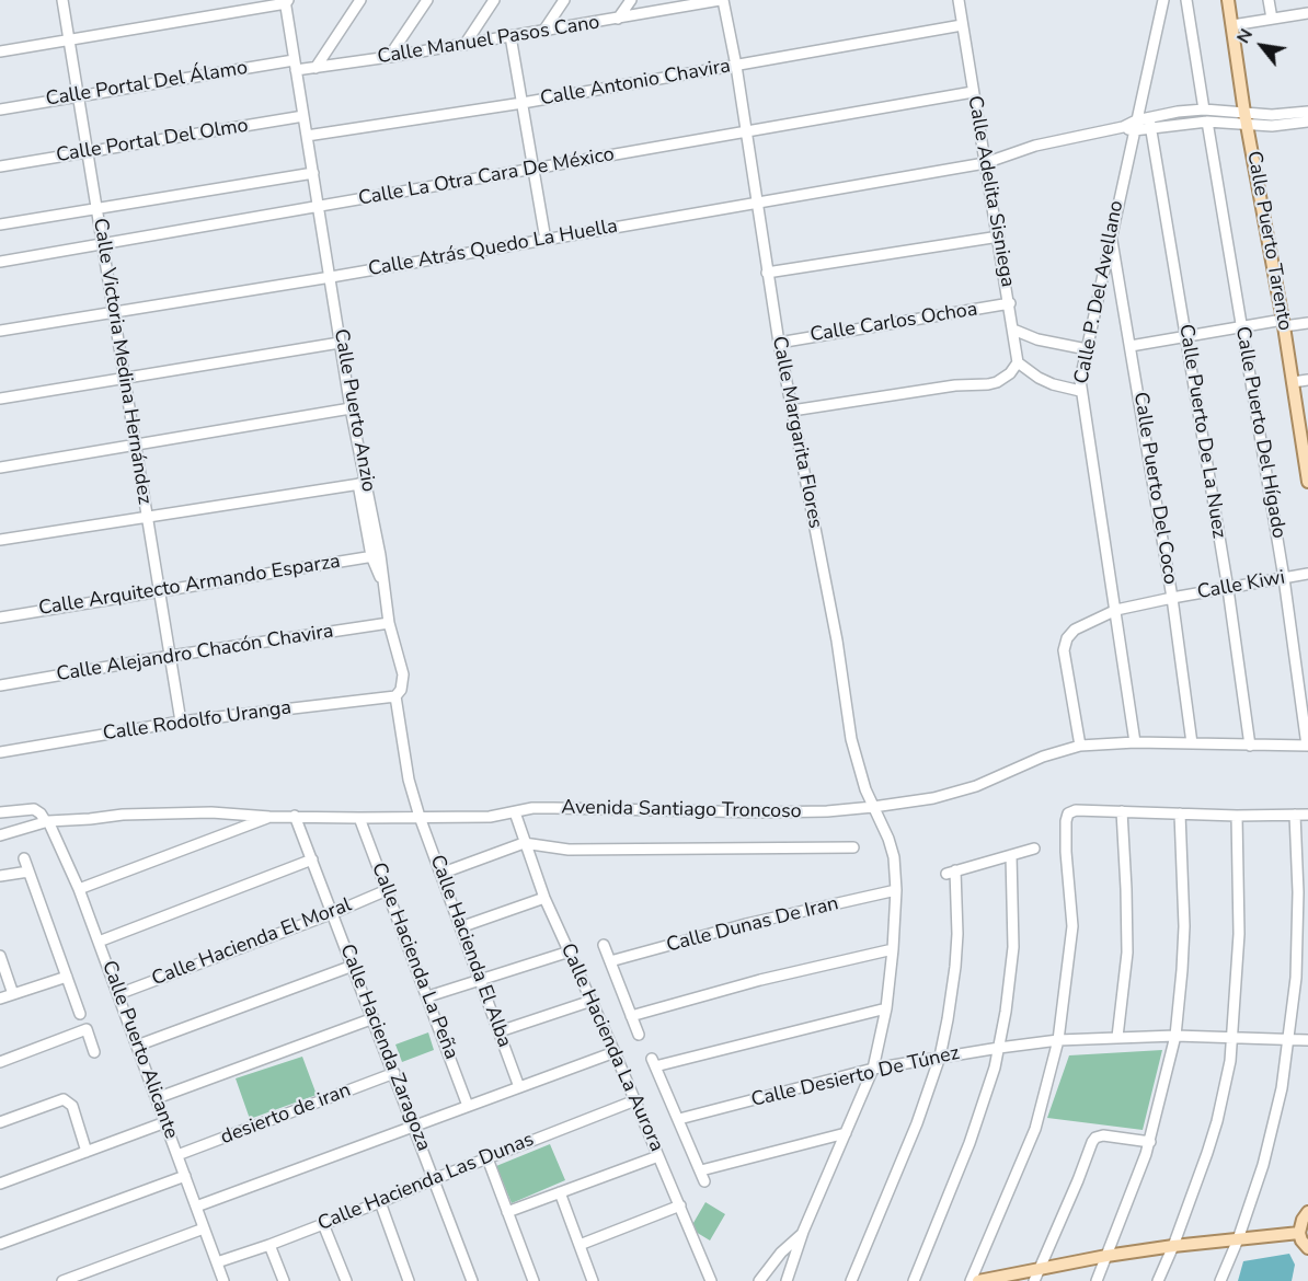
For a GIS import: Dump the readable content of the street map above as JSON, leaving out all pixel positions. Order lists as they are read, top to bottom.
{
  "streets": {
    "main road": ["Calle Puerto Tarento"],
    "street": [
      "Calle Manuel Pasos Cano",
      "Calle Antonio Chavira",
      "Calle Portal Del Álamo",
      "Calle Portal Del Olmo",
      "Calle La Otra Cara De México",
      "Calle Adelita Sisniega",
      "Calle Atrás Quedo La Huella",
      "Calle P. Del Avellano",
      "Calle Carlos Ochoa",
      "Calle Victoria Medina Hernández",
      "Calle Puerto Anzio",
      "Calle Puerto De La Nuez",
      "Calle Margarita Flores",
      "Calle Puerto Del Hígado",
      "Calle Puerto Del Coco",
      "Calle Arquitecto Armando Esparza",
      "Calle Kiwi",
      "Calle Alejandro Chacón Chavira",
      "Calle Rodolfo Uranga",
      "Avenida Santiago Troncoso",
      "Calle Dunas De Iran",
      "Calle Hacienda El Moral",
      "Calle Hacienda El Alba",
      "Calle Hacienda La Peña",
      "Calle Hacienda Zaragoza",
      "Calle Hacienda La Aurora",
      "Calle Puerto Alicante",
      "Calle Desierto De Túnez",
      "desierto de iran",
      "Calle Hacienda Las Dunas"
    ]
  },
  "crossings": [
    ["Calle Manuel Pasos Cano", "Calle Portal Del Álamo"],
    ["Calle Manuel Pasos Cano", "Calle Puerto Anzio"],
    ["Calle Manuel Pasos Cano", "Calle Margarita Flores"],
    ["Calle Antonio Chavira", "Calle Adelita Sisniega"],
    ["Calle Antonio Chavira", "Calle Puerto Anzio"],
    ["Calle Antonio Chavira", "Calle Margarita Flores"],
    ["Calle Portal Del Álamo", "Calle Victoria Medina Hernández"],
    ["Calle Portal Del Álamo", "Calle Puerto Anzio"],
    ["Calle Portal Del Olmo", "Calle Victoria Medina Hernández"],
    ["Calle Portal Del Olmo", "Calle Puerto Anzio"],
    ["Calle La Otra Cara De México", "Calle Adelita Sisniega"],
    ["Calle La Otra Cara De México", "Calle Victoria Medina Hernández"],
    ["Calle La Otra Cara De México", "Calle Puerto Anzio"],
    ["Calle La Otra Cara De México", "Calle Margarita Flores"],
    ["Calle Adelita Sisniega", "Calle Atrás Quedo La Huella"],
    ["Calle Adelita Sisniega", "Calle Carlos Ochoa"],
    ["Calle Atrás Quedo La Huella", "Calle P. Del Avellano"],
    ["Calle Atrás Quedo La Huella", "Calle Victoria Medina Hernández"],
    ["Calle Atrás Quedo La Huella", "Calle Puerto Anzio"],
    ["Calle Atrás Quedo La Huella", "Calle Margarita Flores"],
    ["Calle P. Del Avellano", "Calle Puerto Del Coco"],
    ["Calle P. Del Avellano", "Calle Kiwi"],
    ["Calle P. Del Avellano", "Avenida Santiago Troncoso"],
    ["Calle Carlos Ochoa", "Calle Margarita Flores"],
    ["Calle Victoria Medina Hernández", "Calle Arquitecto Armando Esparza"],
    ["Calle Victoria Medina Hernández", "Calle Alejandro Chacón Chavira"],
    ["Calle Victoria Medina Hernández", "Calle Rodolfo Uranga"],
    ["Calle Puerto Anzio", "Calle Arquitecto Armando Esparza"],
    ["Calle Puerto De La Nuez", "Calle Kiwi"],
    ["Calle Puerto De La Nuez", "Avenida Santiago Troncoso"],
    ["Calle Margarita Flores", "Avenida Santiago Troncoso"],
    ["Calle Margarita Flores", "Calle Dunas De Iran"],
    ["Calle Margarita Flores", "Calle Desierto De Túnez"],
    ["Calle Puerto Del Hígado", "Calle Kiwi"],
    ["Calle Puerto Del Hígado", "Avenida Santiago Troncoso"],
    ["Calle Puerto Del Coco", "Calle Kiwi"],
    ["Calle Puerto Del Coco", "Avenida Santiago Troncoso"],
    ["Calle Kiwi", "Avenida Santiago Troncoso"],
    ["Avenida Santiago Troncoso", "Calle Hacienda El Alba"],
    ["Avenida Santiago Troncoso", "Calle Hacienda La Peña"],
    ["Avenida Santiago Troncoso", "Calle Hacienda Zaragoza"],
    ["Avenida Santiago Troncoso", "Calle Hacienda La Aurora"],
    ["Avenida Santiago Troncoso", "Calle Puerto Alicante"],
    ["Calle Hacienda El Moral", "Calle Hacienda La Peña"],
    ["Calle Hacienda El Moral", "Calle Hacienda Zaragoza"],
    ["Calle Hacienda El Moral", "Calle Puerto Alicante"],
    ["Calle Hacienda Zaragoza", "desierto de iran"],
    ["Calle Hacienda Zaragoza", "Calle Hacienda Las Dunas"],
    ["Calle Hacienda La Aurora", "Calle Hacienda Las Dunas"],
    ["Calle Puerto Alicante", "desierto de iran"],
    ["Calle Puerto Alicante", "Calle Hacienda Las Dunas"]
  ],
  "north": "top left"
}
